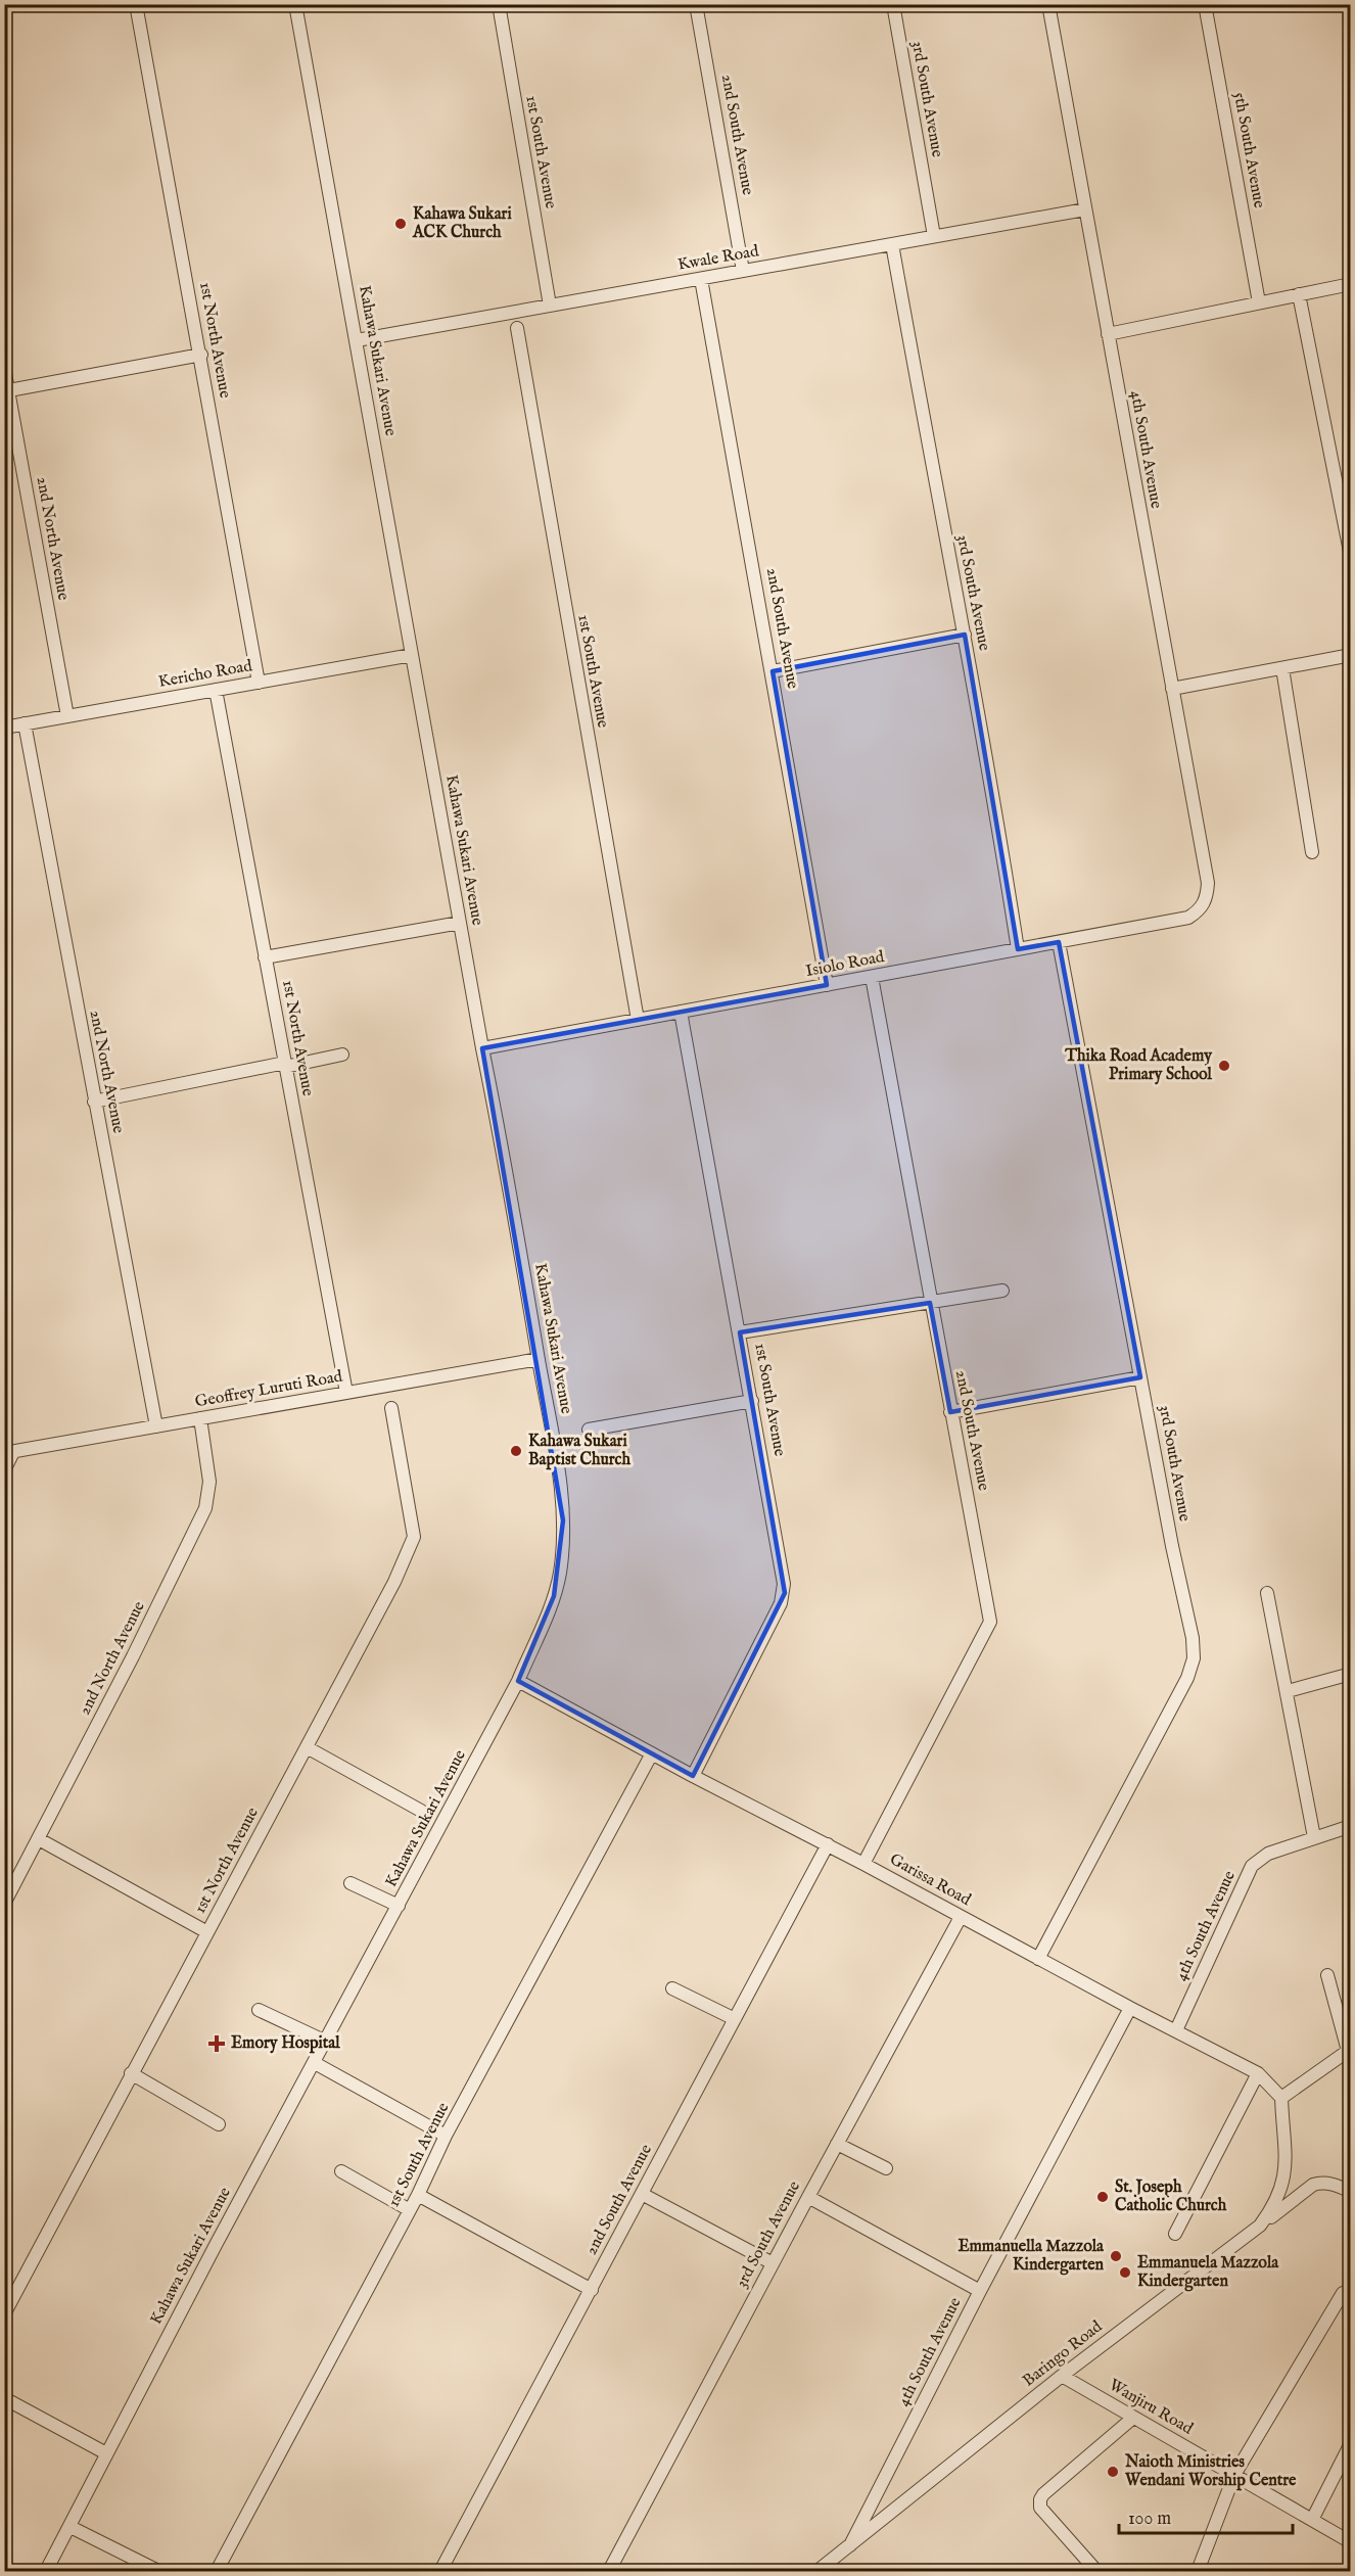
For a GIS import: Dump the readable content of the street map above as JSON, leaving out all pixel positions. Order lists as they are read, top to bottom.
{
  "streets": {
    "street": [
      "3rd South Avenue",
      "2nd South Avenue",
      "5th South Avenue",
      "1st South Avenue",
      "Kwale Road",
      "1st North Avenue",
      "Kahawa Sukari Avenue",
      "4th South Avenue",
      "2nd North Avenue",
      "Kericho Road",
      "Isiolo Road",
      "Geoffrey Luruti Road",
      "Garissa Road",
      "Baringo Road",
      "Wanjiru Road"
    ]
  },
  "crossings": [
    ["3rd South Avenue", "Kwale Road"],
    ["3rd South Avenue", "Isiolo Road"],
    ["3rd South Avenue", "Garissa Road"],
    ["2nd South Avenue", "Kwale Road"],
    ["2nd South Avenue", "Isiolo Road"],
    ["2nd South Avenue", "Garissa Road"],
    ["1st South Avenue", "Kwale Road"],
    ["1st South Avenue", "Isiolo Road"],
    ["1st South Avenue", "Garissa Road"],
    ["Kwale Road", "Kahawa Sukari Avenue"],
    ["Kwale Road", "4th South Avenue"],
    ["1st North Avenue", "Kericho Road"],
    ["1st North Avenue", "Geoffrey Luruti Road"],
    ["Kahawa Sukari Avenue", "Kericho Road"],
    ["Kahawa Sukari Avenue", "Isiolo Road"],
    ["Kahawa Sukari Avenue", "Geoffrey Luruti Road"],
    ["Kahawa Sukari Avenue", "Garissa Road"],
    ["4th South Avenue", "Isiolo Road"],
    ["4th South Avenue", "Garissa Road"],
    ["4th South Avenue", "Baringo Road"],
    ["2nd North Avenue", "Kericho Road"],
    ["2nd North Avenue", "Geoffrey Luruti Road"],
    ["Garissa Road", "Baringo Road"],
    ["Baringo Road", "Wanjiru Road"]
  ],
  "places": {
    "other": [
      "Kahawa Sukari ACK Church",
      "Thika Road Academy Primary School",
      "Kahawa Sukari Baptist Church",
      "St. Joseph Catholic Church",
      "Emmanuella Mazzola Kindergarten",
      "Emmanuela Mazzola Kindergarten",
      "Naioth Ministries Wendani Worship Centre"
    ],
    "health": ["Emory Hospital"]
  },
  "scale_bar": "100 m"
}
